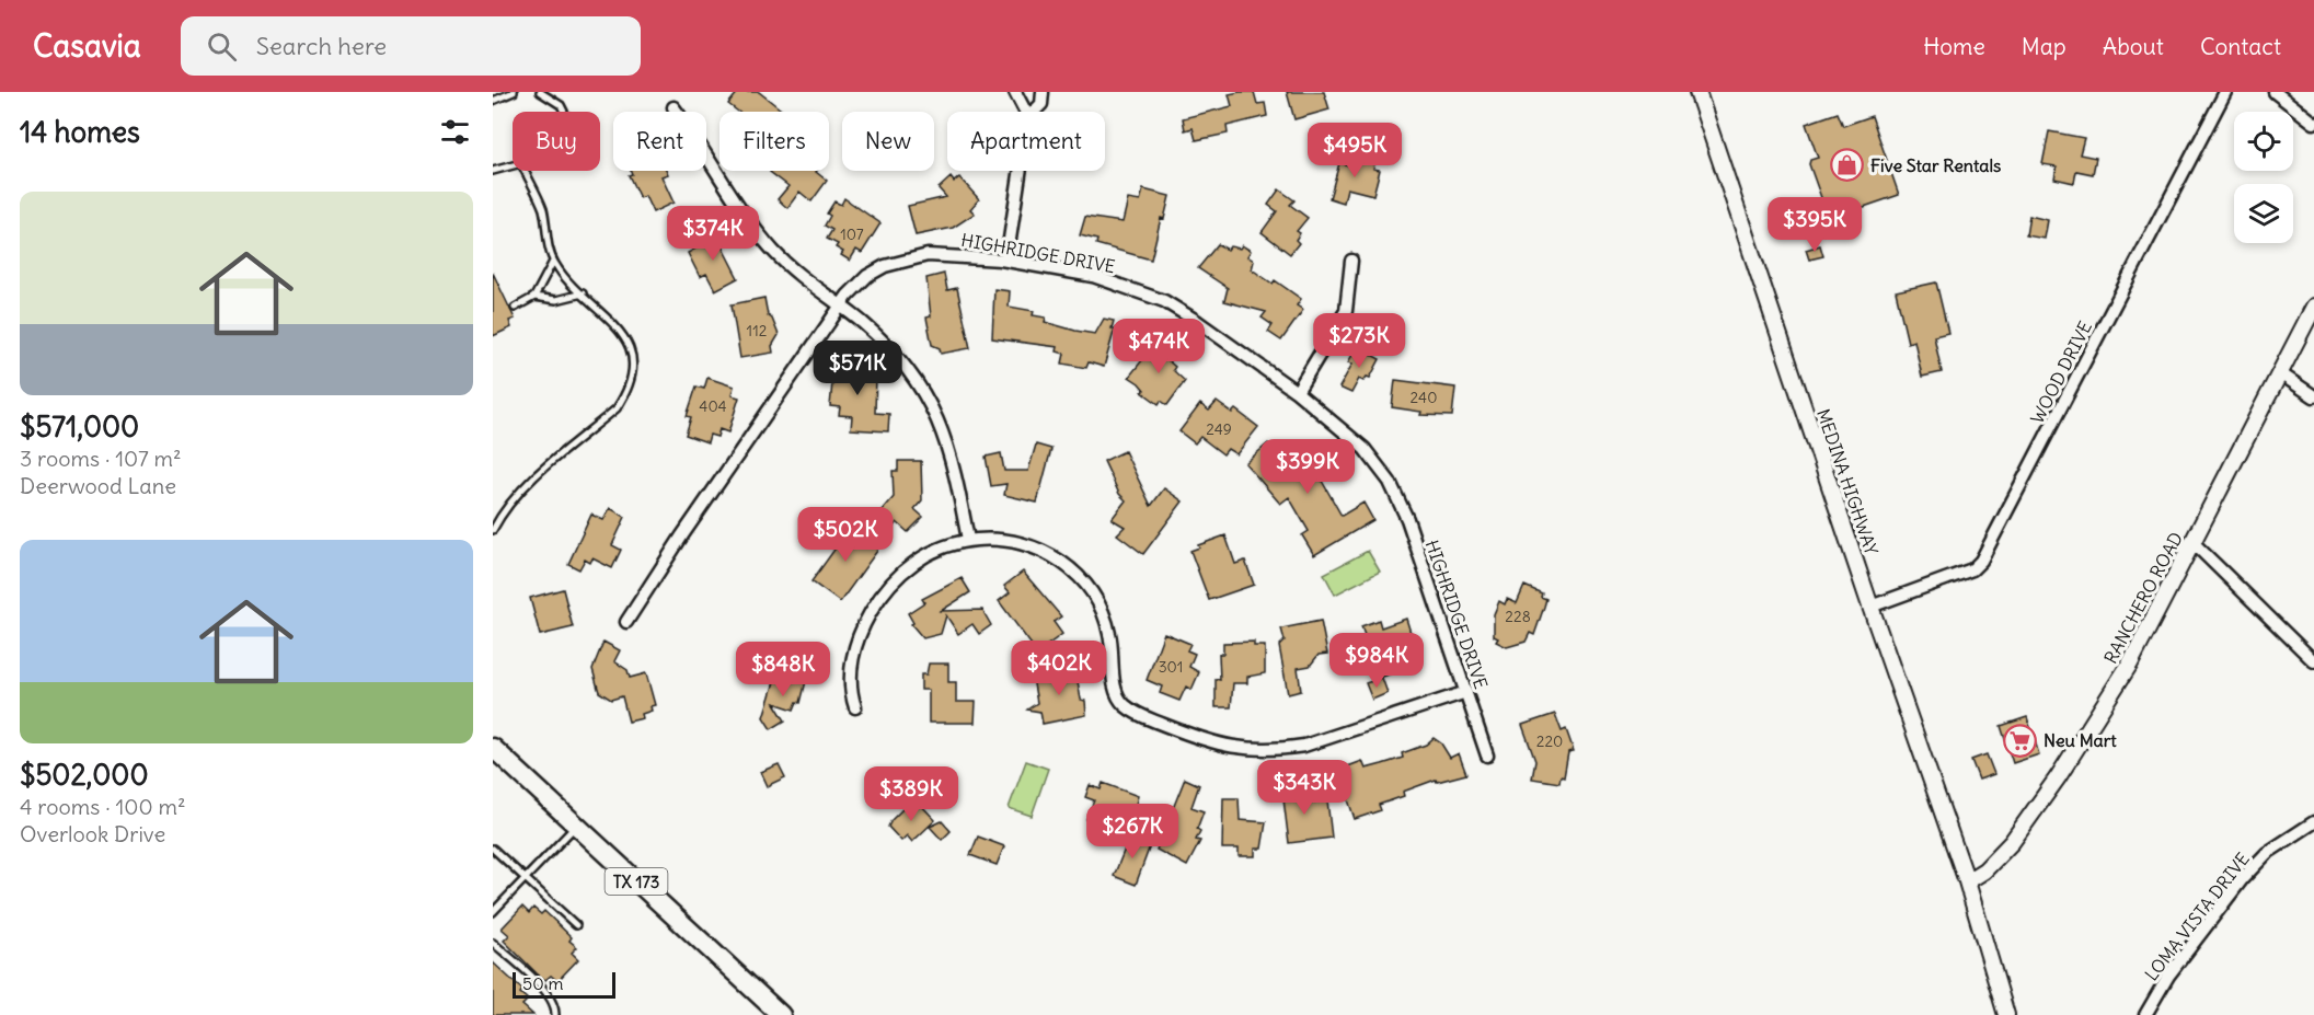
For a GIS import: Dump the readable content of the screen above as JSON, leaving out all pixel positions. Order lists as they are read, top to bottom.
{
  "streets": {
    "main road": ["MEDINA HIGHWAY", "RANCHERO ROAD", "TX 173"],
    "street": ["HIGHRIDGE DRIVE", "WOOD DRIVE", "LOMA VISTA DRIVE"]
  },
  "crossings": [
    ["WOOD DRIVE", "MEDINA HIGHWAY"],
    ["MEDINA HIGHWAY", "RANCHERO ROAD"]
  ],
  "places": {
    "shop": ["Five Star Rentals"],
    "supermarket": ["Neu Mart"]
  },
  "house_numbers": [
    "107",
    "112",
    "240",
    "404",
    "249",
    "228",
    "301",
    "220"
  ],
  "scale_bar": "50 m",
  "page": {
    "header": "Casavia",
    "search": "Search here",
    "nav": [
      "Home",
      "Map",
      "About",
      "Contact"
    ],
    "heading": "14 homes",
    "chip": [
      "Buy",
      "Rent",
      "Filters",
      "New",
      "Apartment"
    ],
    "price": [
      "$495K",
      "$395K",
      "$374K",
      "$273K",
      "$474K",
      "$571K",
      "$399K",
      "$502K",
      "$984K",
      "$402K",
      "$848K",
      "$343K",
      "$389K",
      "$267K"
    ],
    "list": [
      {
        "name": "$571,000",
        "note": "3 rooms · 107 m² · Deerwood Lane"
      },
      {
        "name": "$502,000",
        "note": "4 rooms · 100 m² · Overlook Drive"
      }
    ],
    "scale": "50 m"
  }
}
